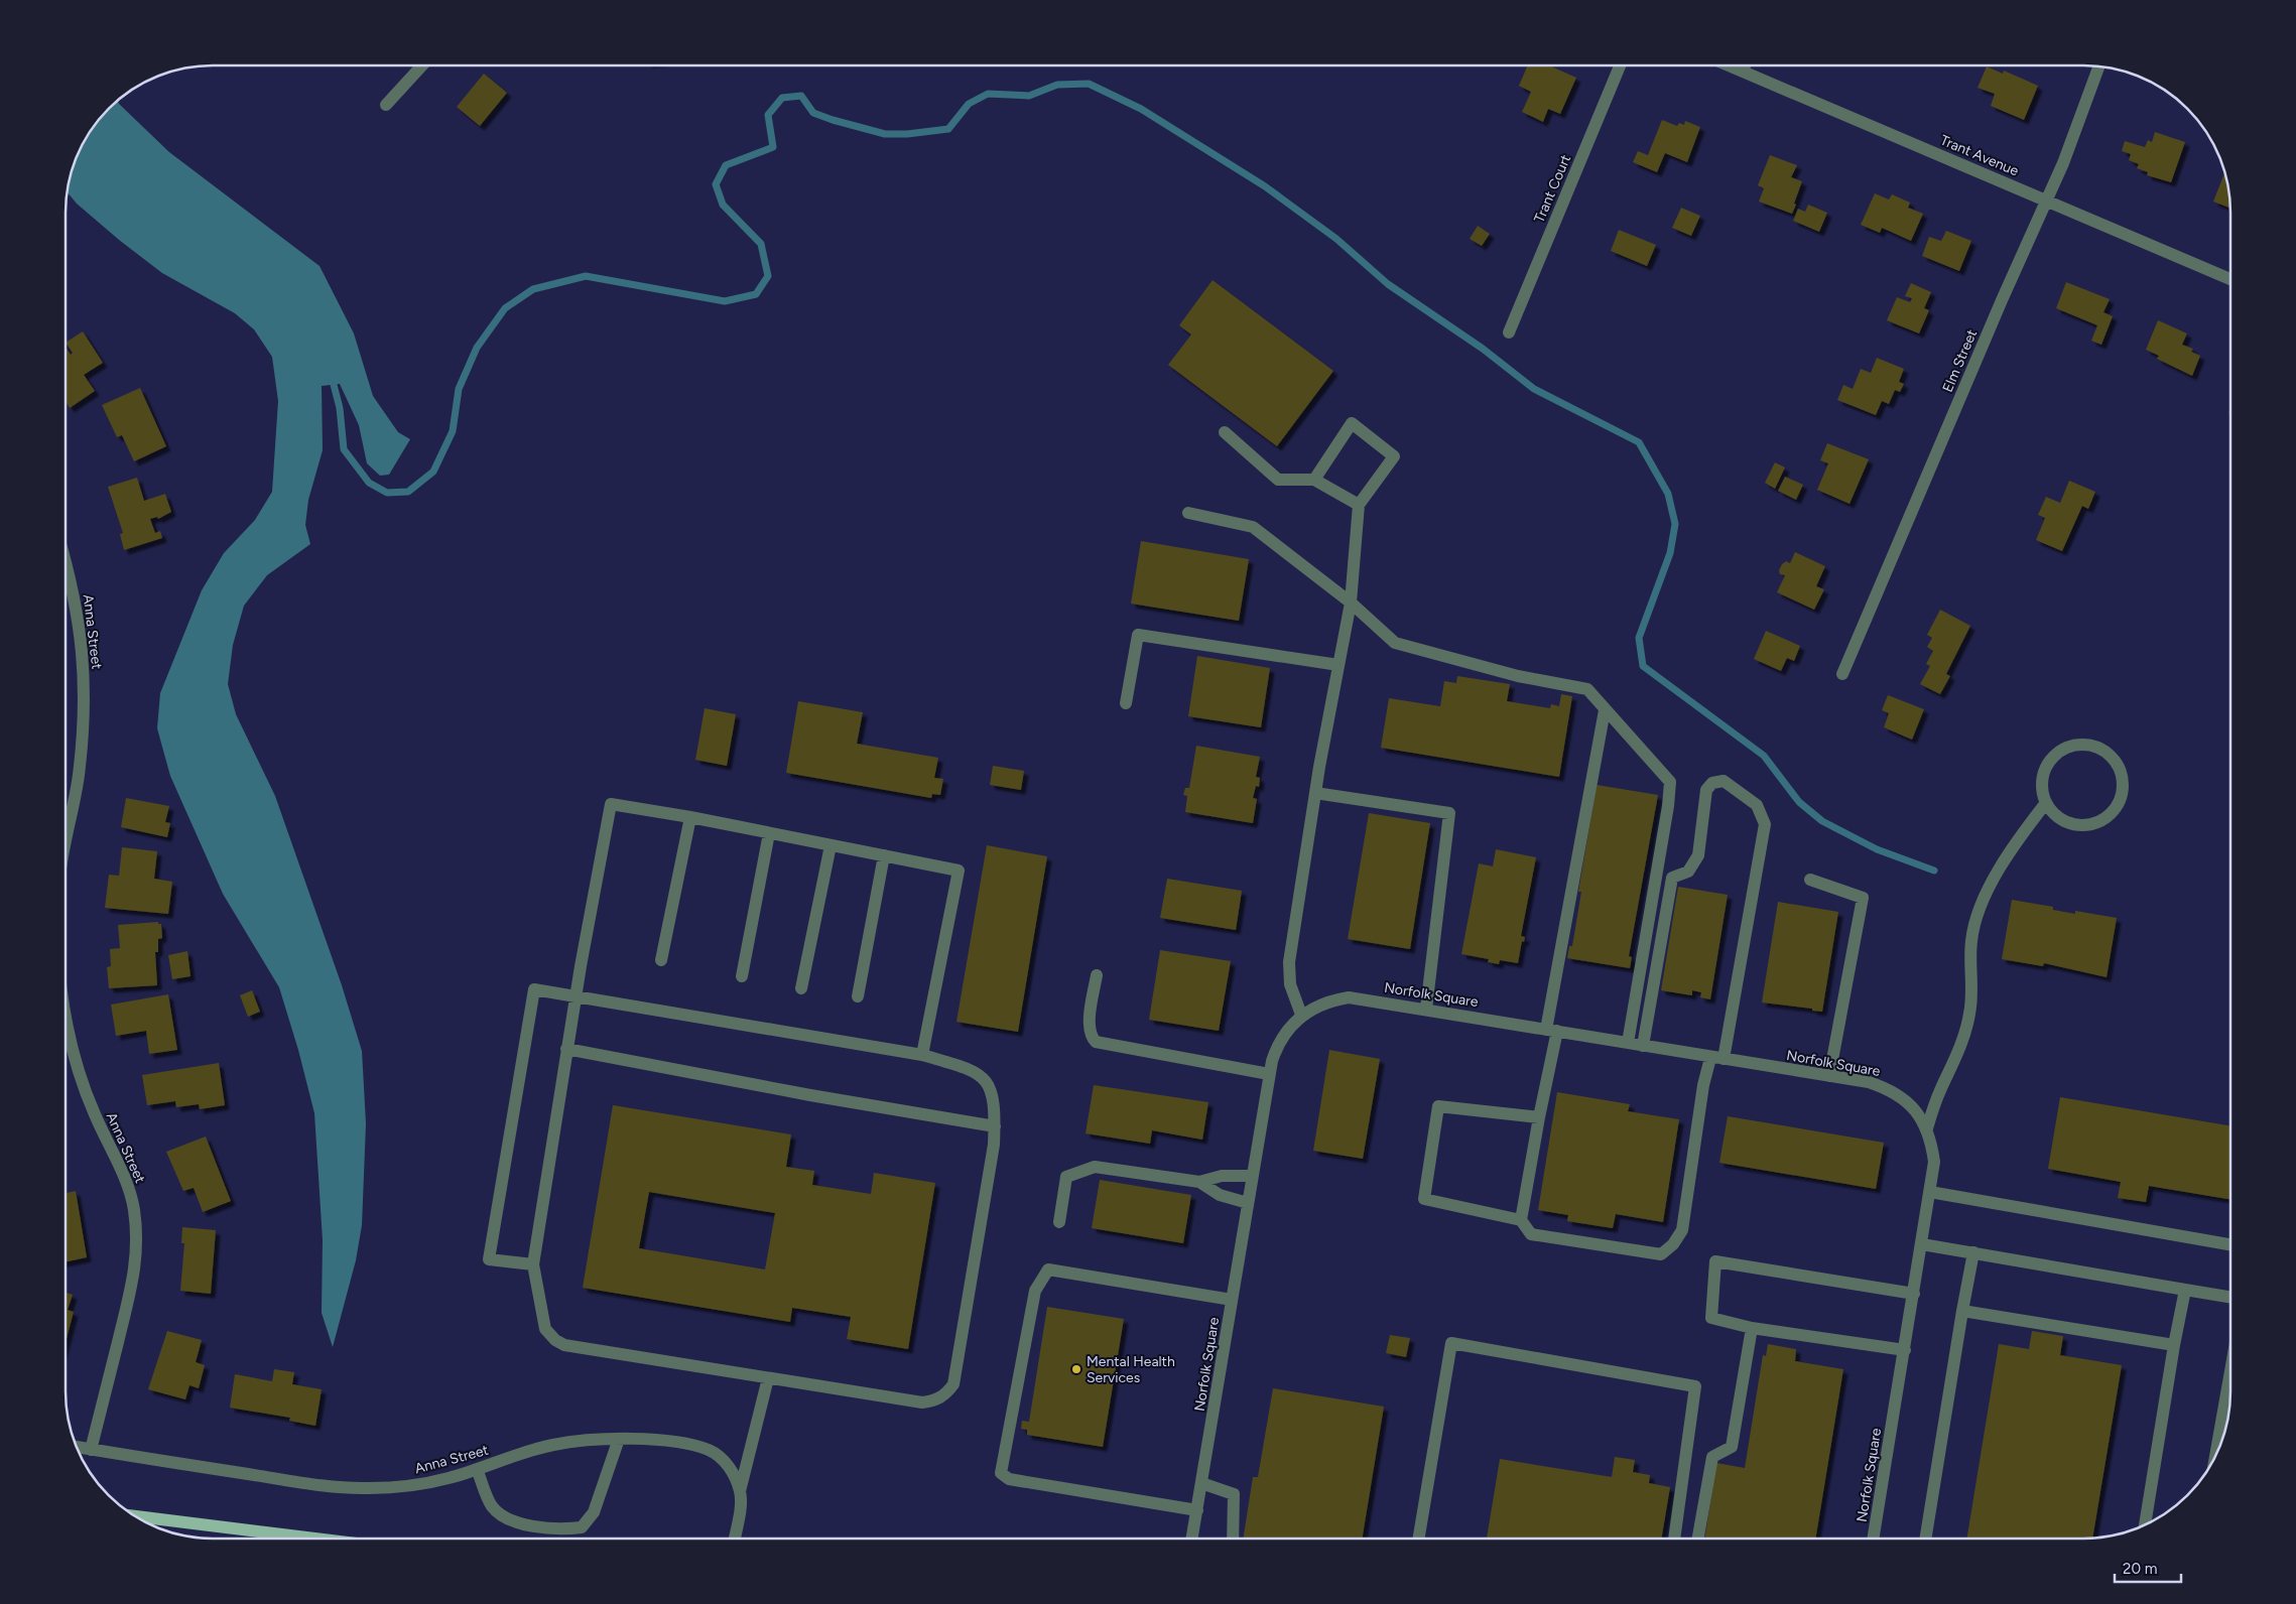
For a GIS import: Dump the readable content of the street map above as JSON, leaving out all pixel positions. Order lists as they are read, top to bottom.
{
  "streets": {
    "street": [
      "Trant Avenue",
      "Trant Court",
      "Elm Street",
      "Anna Street",
      "Norfolk Square"
    ]
  },
  "crossings": [
    ["Trant Avenue", "Elm Street"]
  ],
  "places": ["Mental Health Services"],
  "scale_bar": "20 m"
}
